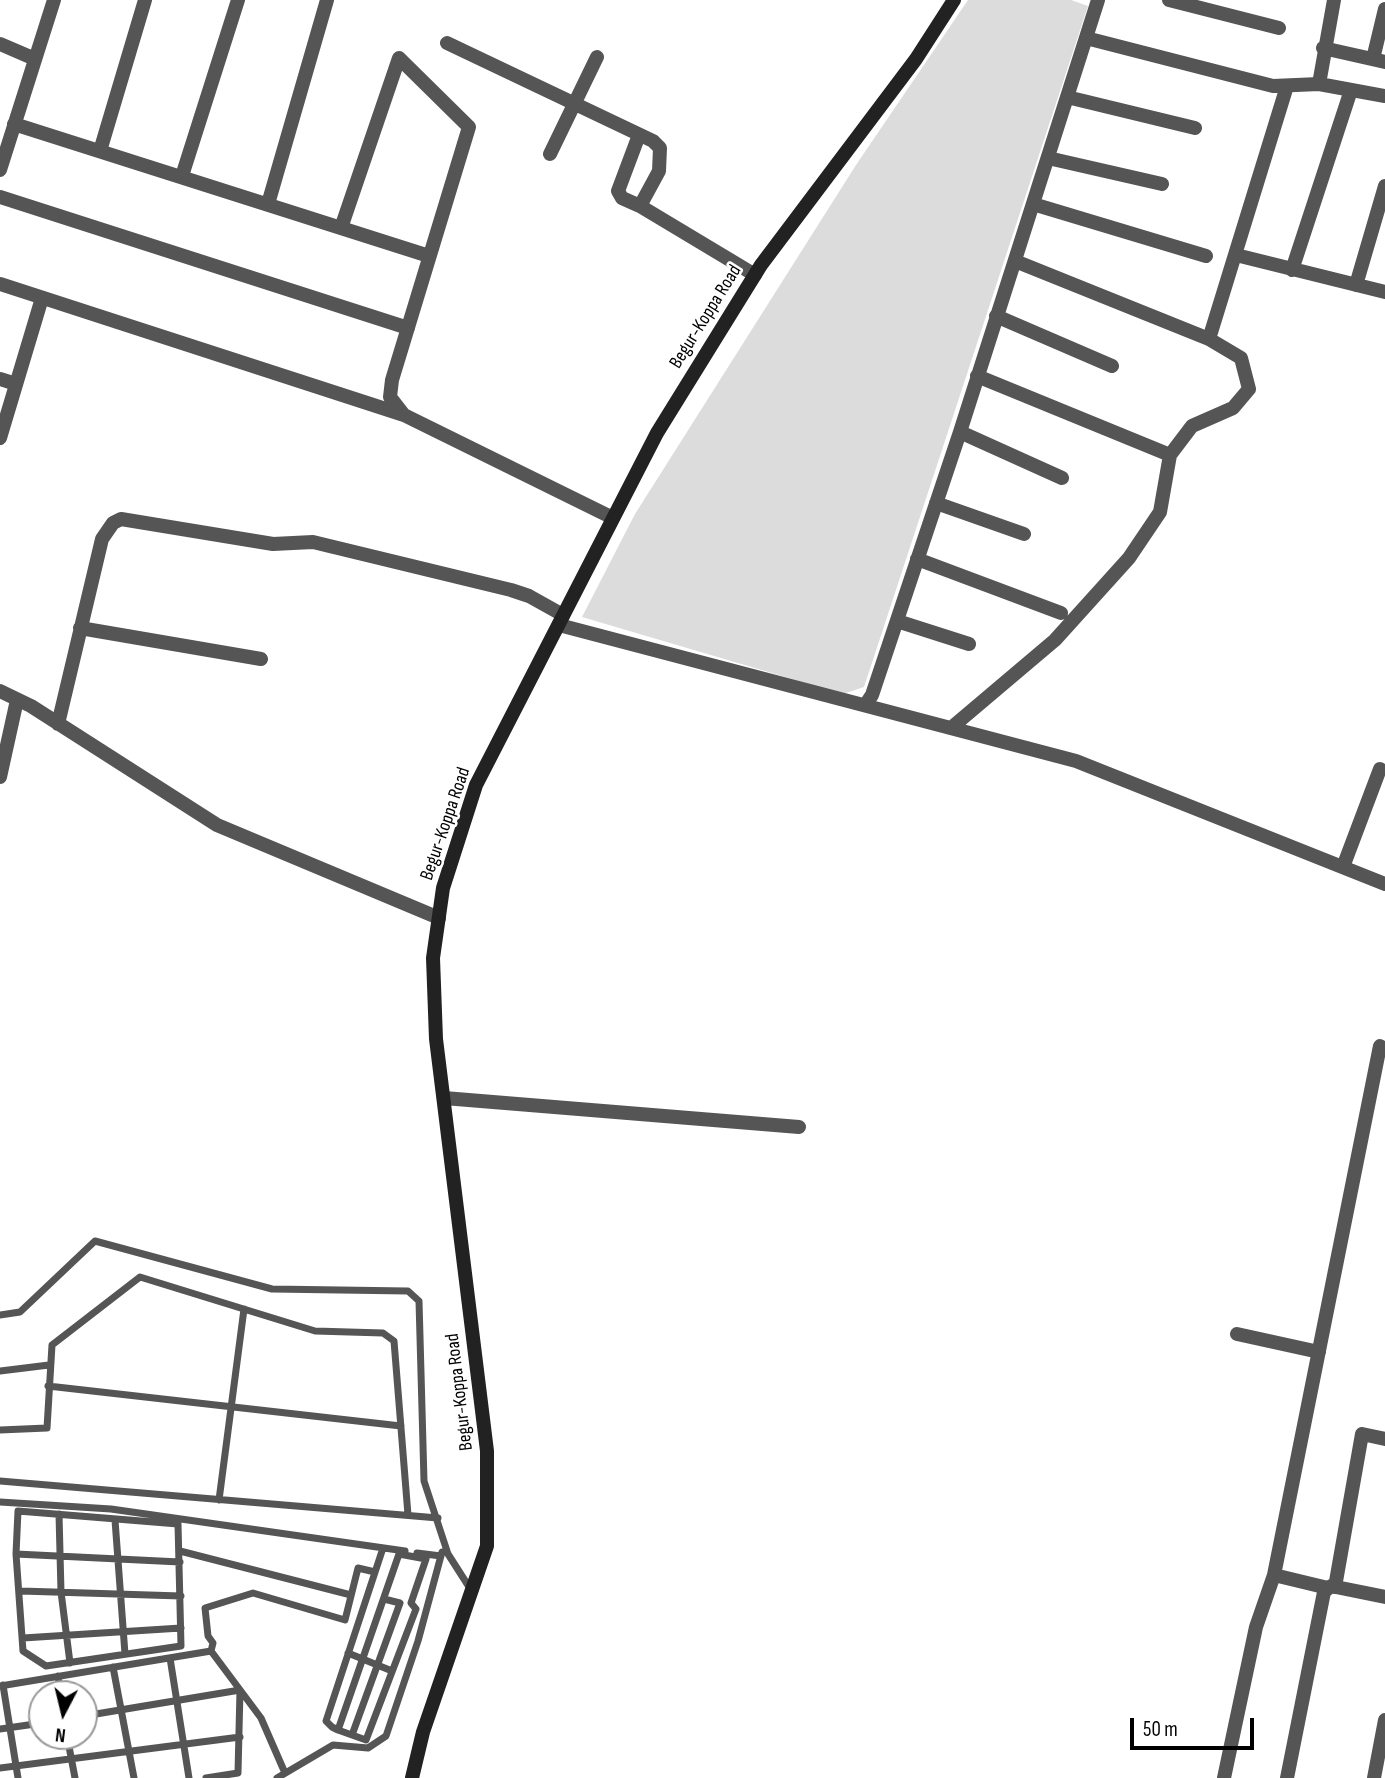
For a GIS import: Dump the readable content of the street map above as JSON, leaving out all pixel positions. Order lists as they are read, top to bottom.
{
  "streets": {
    "main road": ["Begur-Koppa Road"]
  },
  "scale_bar": "50 m",
  "north": "bottom"
}
